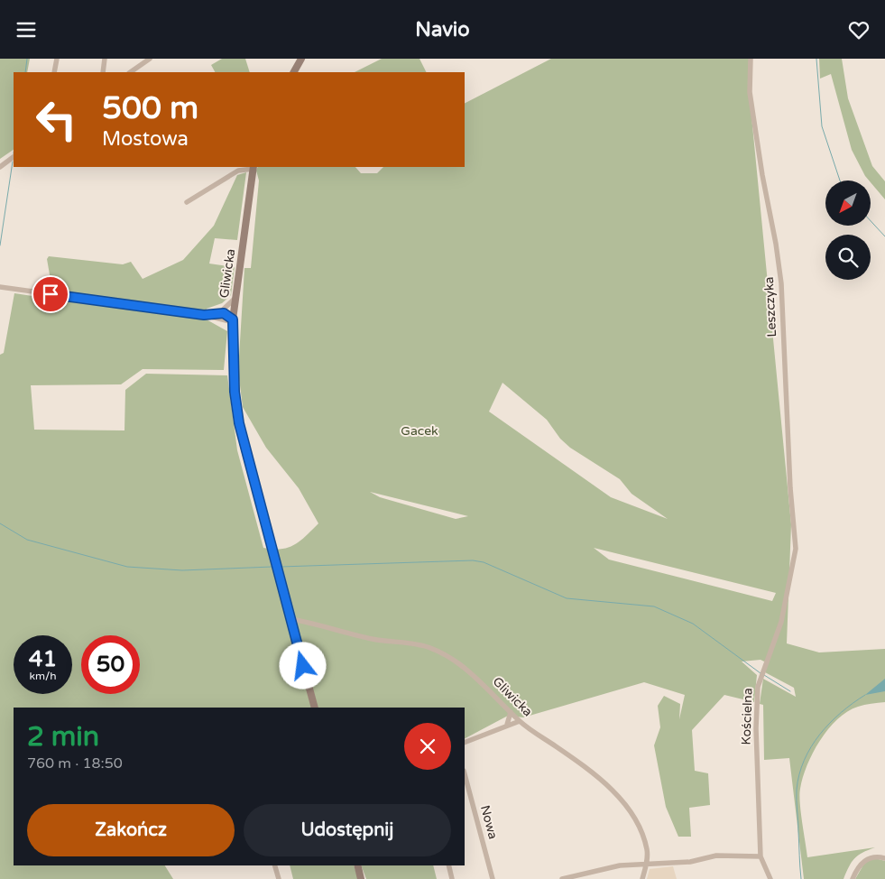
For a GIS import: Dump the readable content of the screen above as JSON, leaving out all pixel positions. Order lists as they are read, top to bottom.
{
  "streets": {
    "main road": ["Gliwicka"],
    "street": ["Leszczyka", "Kościelna", "Nowa"]
  },
  "crossings": [
    ["Leszczyka", "Kościelna"]
  ],
  "parks": ["Gacek"],
  "north": "bottom left",
  "page": {
    "header": "Navio",
    "turn": ["500 m", "Mostowa"],
    "speed": "41 km/h",
    "limit": "50",
    "heading": ["2 min", "760 m · 18:50"],
    "buttons": ["Zakończ", "Udostępnij"]
  }
}
